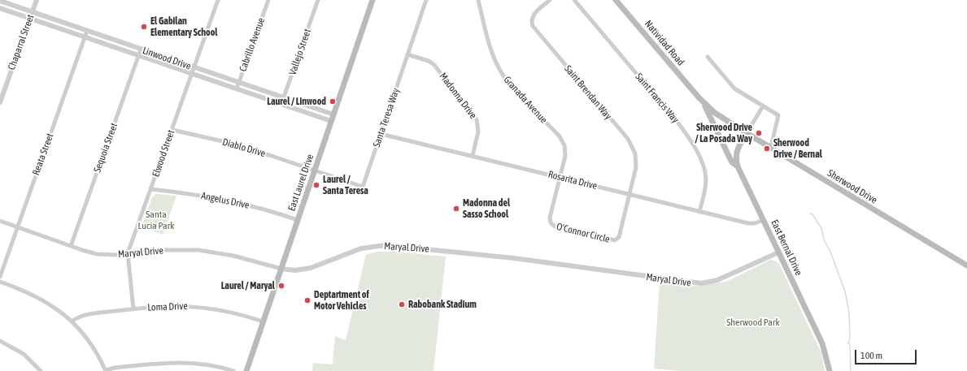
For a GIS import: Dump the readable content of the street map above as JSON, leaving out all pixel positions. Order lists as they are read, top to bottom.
{
  "streets": {
    "main road": [
      "Natividad Road",
      "East Laurel Drive",
      "Sherwood Drive",
      "East Bernal Drive"
    ],
    "street": [
      "Chaparral Street",
      "Cabrillo Avenue",
      "Vallejo Street",
      "Linwood Drive",
      "Saint Brendan Way",
      "Madonna Drive",
      "Saint Francis Way",
      "Granada Avenue",
      "Santa Teresa Way",
      "Sequoia Street",
      "Diablo Drive",
      "Elwood Street",
      "Reata Street",
      "Rosarita Drive",
      "Angelus Drive",
      "O'Connor Circle",
      "Maryal Drive",
      "Loma Drive"
    ]
  },
  "crossings": [
    ["Chaparral Street", "Linwood Drive"],
    ["Natividad Road", "Sherwood Drive"],
    ["Cabrillo Avenue", "Linwood Drive"],
    ["Vallejo Street", "Linwood Drive"],
    ["Linwood Drive", "Sequoia Street"],
    ["Linwood Drive", "Elwood Street"],
    ["Linwood Drive", "Reata Street"],
    ["Linwood Drive", "East Laurel Drive"],
    ["Saint Brendan Way", "Rosarita Drive"],
    ["Saint Brendan Way", "O'Connor Circle"],
    ["Madonna Drive", "Santa Teresa Way"],
    ["Madonna Drive", "Rosarita Drive"],
    ["Saint Francis Way", "Rosarita Drive"],
    ["Granada Avenue", "Rosarita Drive"],
    ["Granada Avenue", "O'Connor Circle"],
    ["Santa Teresa Way", "Diablo Drive"],
    ["Santa Teresa Way", "Rosarita Drive"],
    ["Santa Teresa Way", "East Laurel Drive"],
    ["Sequoia Street", "Maryal Drive"],
    ["Diablo Drive", "Elwood Street"],
    ["Diablo Drive", "East Laurel Drive"],
    ["Elwood Street", "Angelus Drive"],
    ["Elwood Street", "Maryal Drive"],
    ["Elwood Street", "Loma Drive"],
    ["Reata Street", "Maryal Drive"],
    ["Rosarita Drive", "O'Connor Circle"],
    ["Rosarita Drive", "East Bernal Drive"],
    ["East Laurel Drive", "Angelus Drive"],
    ["East Laurel Drive", "Maryal Drive"],
    ["East Laurel Drive", "Loma Drive"],
    ["Sherwood Drive", "East Bernal Drive"],
    ["Maryal Drive", "East Bernal Drive"]
  ],
  "parks": ["Santa Lucia Park", "Sherwood Park"],
  "places": [
    "El Gabilan Elementary School",
    "Laurel / Linwood",
    "Sherwood Drive / La Posada Way",
    "Sherwood Drive / Bernal",
    "Laurel / Santa Teresa",
    "Madonna del Sasso School",
    "Laurel / Maryal",
    "Deptartment of Motor Vehicles",
    "Rabobank Stadium"
  ],
  "scale_bar": "100 m"
}
